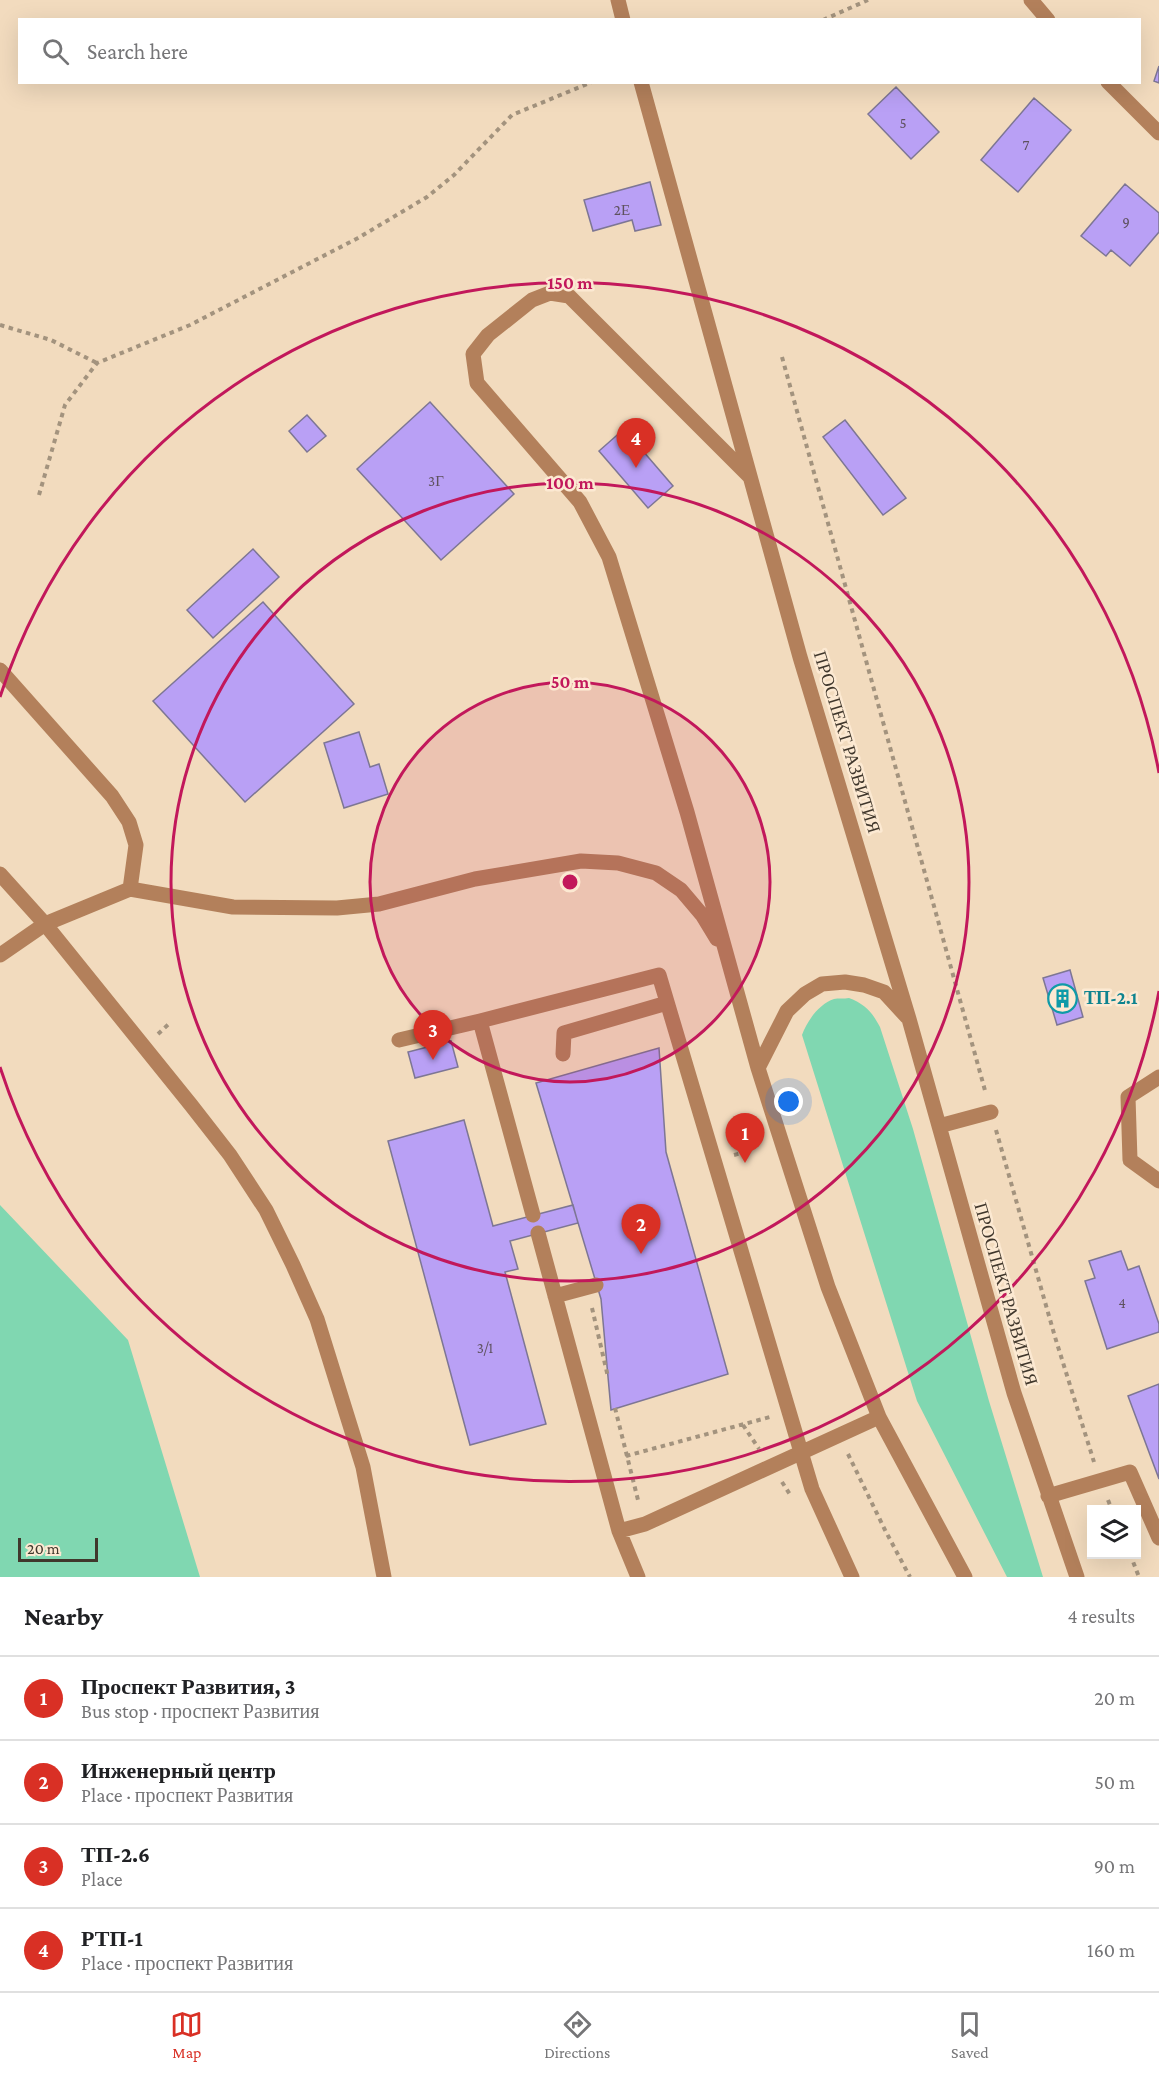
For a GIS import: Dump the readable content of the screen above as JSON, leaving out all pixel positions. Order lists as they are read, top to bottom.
{
  "streets": {
    "street": ["ПРОСПЕКТ РАЗВИТИЯ"]
  },
  "places": {
    "building": ["ТП-2.1"]
  },
  "house_numbers": [
    "5",
    "7",
    "2Е",
    "9",
    "3Г",
    "4",
    "3/1"
  ],
  "scale_bar": "20 m",
  "page": {
    "search": "Search here",
    "pins": [
      "4",
      "3",
      "1",
      "2"
    ],
    "scale": "20 m",
    "heading": ["Nearby", "4 results"],
    "list": [
      {
        "mark": "1",
        "name": "Проспект Развития, 3",
        "note": "Bus stop · проспект Развития",
        "value": "20 m"
      },
      {
        "mark": "2",
        "name": "Инженерный центр",
        "note": "Place · проспект Развития",
        "value": "50 m"
      },
      {
        "mark": "3",
        "name": "ТП-2.6",
        "note": "Place",
        "value": "90 m"
      },
      {
        "mark": "4",
        "name": "РТП-1",
        "note": "Place · проспект Развития",
        "value": "160 m"
      }
    ],
    "nav": ["Map", "Directions", "Saved"]
  },
  "rings": ["150 m", "100 m", "50 m"]
}
